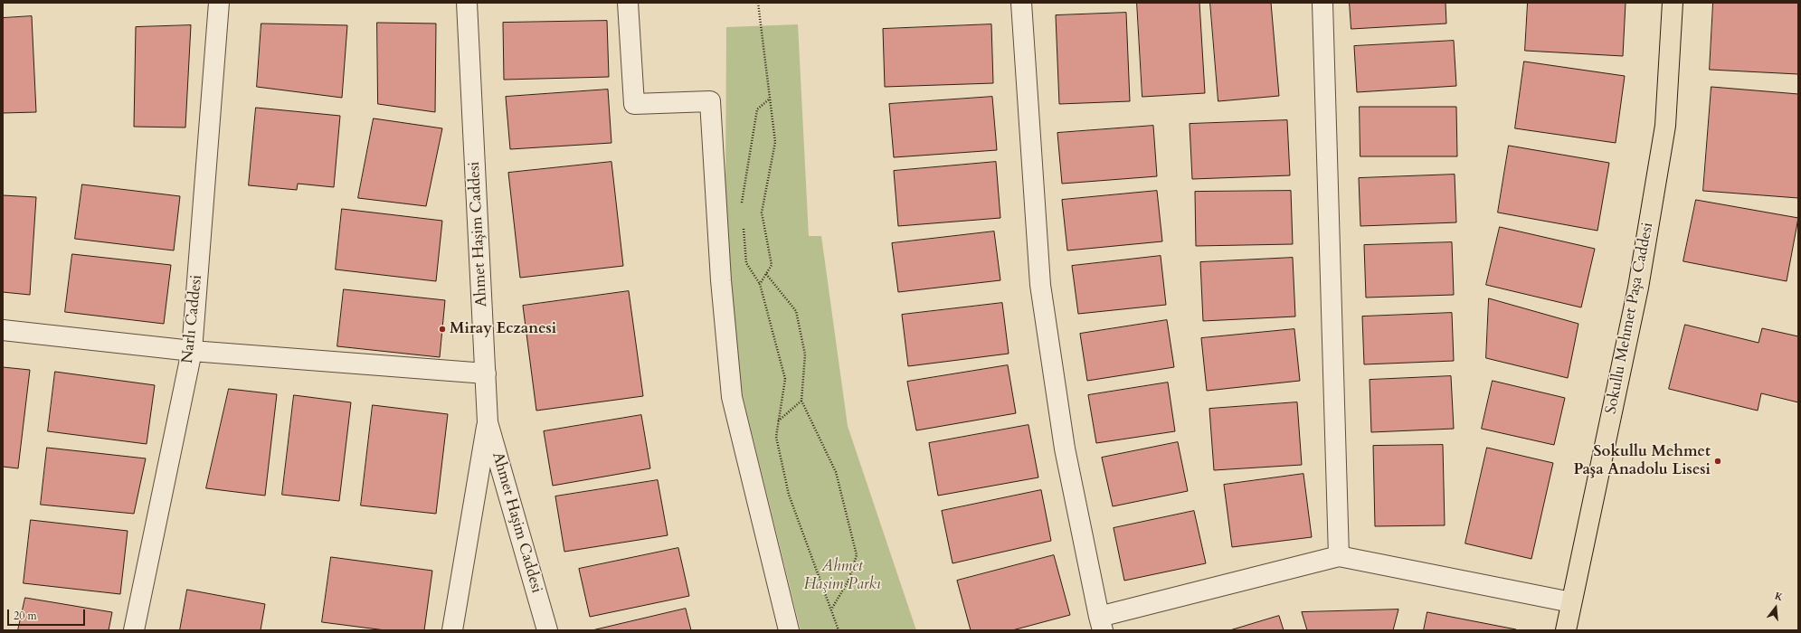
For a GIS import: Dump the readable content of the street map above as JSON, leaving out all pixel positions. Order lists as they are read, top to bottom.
{
  "streets": {
    "main road": ["Sokullu Mehmet Paşa Caddesi"],
    "street": ["Ahmet Haşim Caddesi", "Narlı Caddesi"]
  },
  "parks": ["Ahmet Haşim Parkı"],
  "places": ["Miray Eczanesi", "Sokullu Mehmet Paşa Anadolu Lisesi"],
  "scale_bar": "20 m",
  "north": "top"
}
